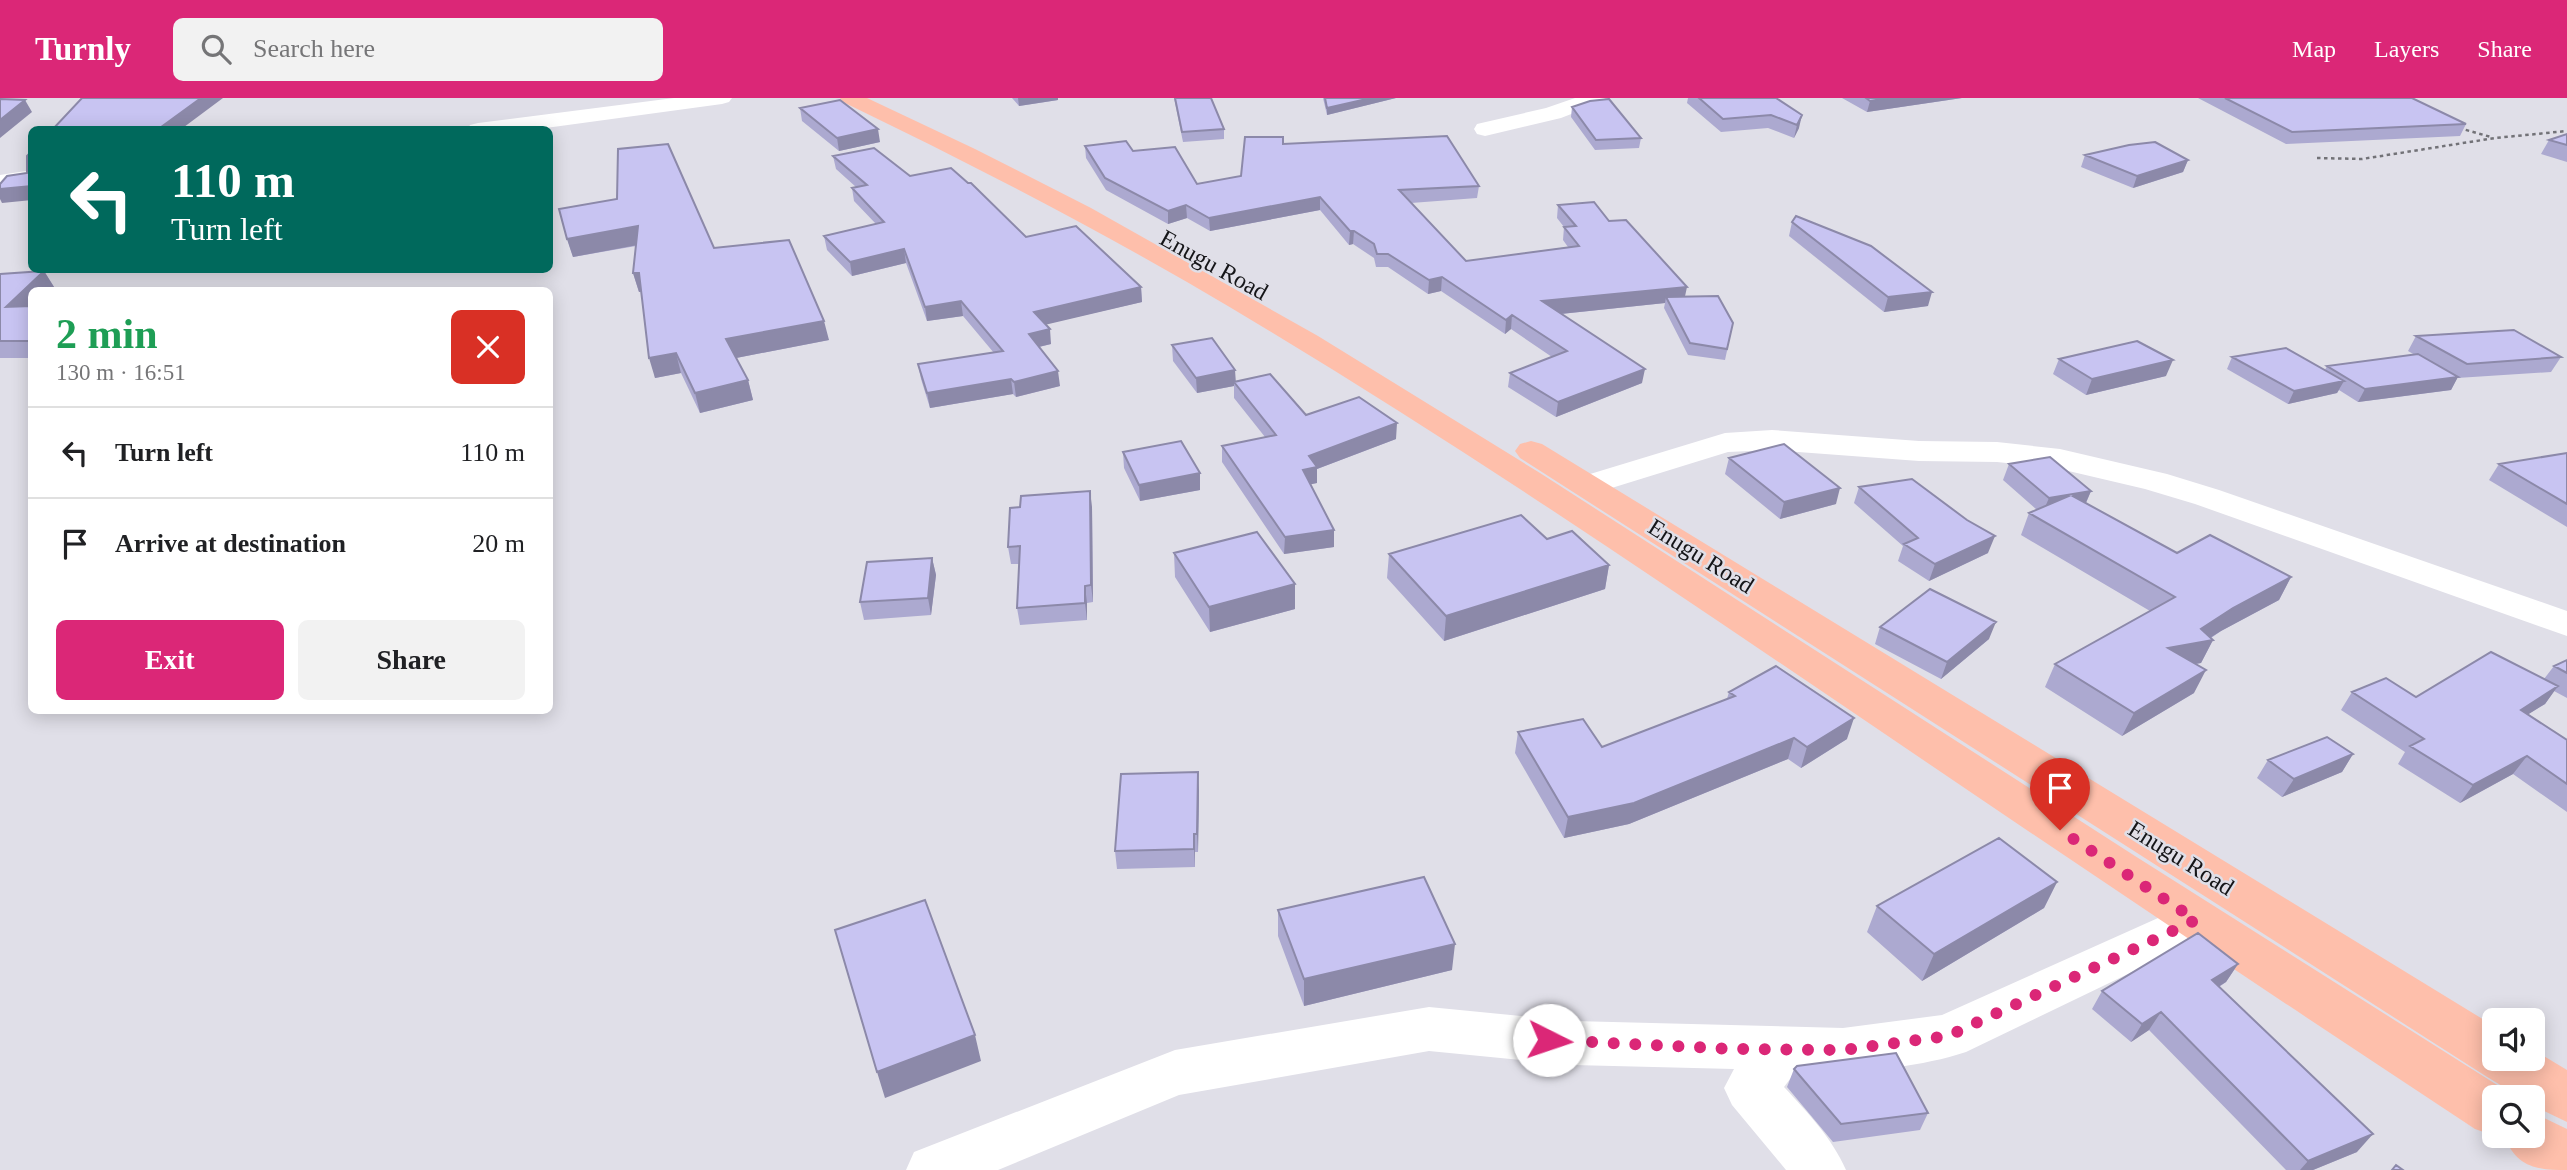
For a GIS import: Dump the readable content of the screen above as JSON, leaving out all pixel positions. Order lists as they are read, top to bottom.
{
  "streets": {
    "main road": ["Enugu Road"]
  },
  "page": {
    "header": "Turnly",
    "search": "Search here",
    "nav": ["Map", "Layers", "Share"],
    "turn": ["110 m", "Turn left"],
    "heading": ["2 min", "130 m · 16:51"],
    "list": [
      {
        "name": "Turn left",
        "value": "110 m"
      },
      {
        "name": "Arrive at destination",
        "value": "20 m"
      }
    ],
    "buttons": ["Exit", "Share"]
  }
}
